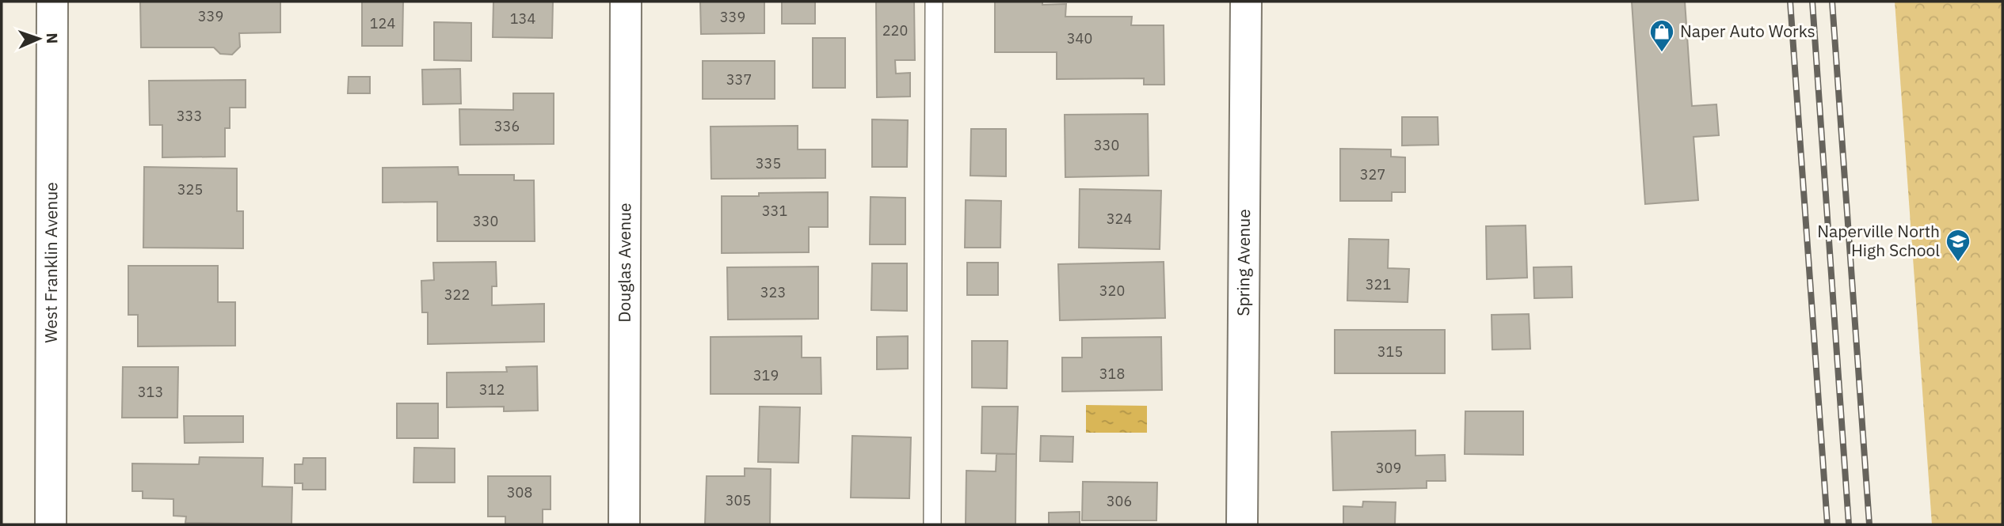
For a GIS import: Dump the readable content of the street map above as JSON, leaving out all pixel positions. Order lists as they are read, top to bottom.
{
  "streets": {
    "street": ["West Franklin Avenue", "Douglas Avenue", "Spring Avenue"]
  },
  "places": {
    "shop": ["Naper Auto Works"],
    "school or university": ["Naperville North High School"]
  },
  "house_numbers": [
    "339",
    "339",
    "134",
    "124",
    "220",
    "340",
    "337",
    "333",
    "336",
    "330",
    "335",
    "327",
    "325",
    "331",
    "324",
    "330",
    "321",
    "320",
    "323",
    "322",
    "315",
    "318",
    "319",
    "312",
    "313",
    "309",
    "308",
    "305",
    "306"
  ],
  "north": "right"
}
